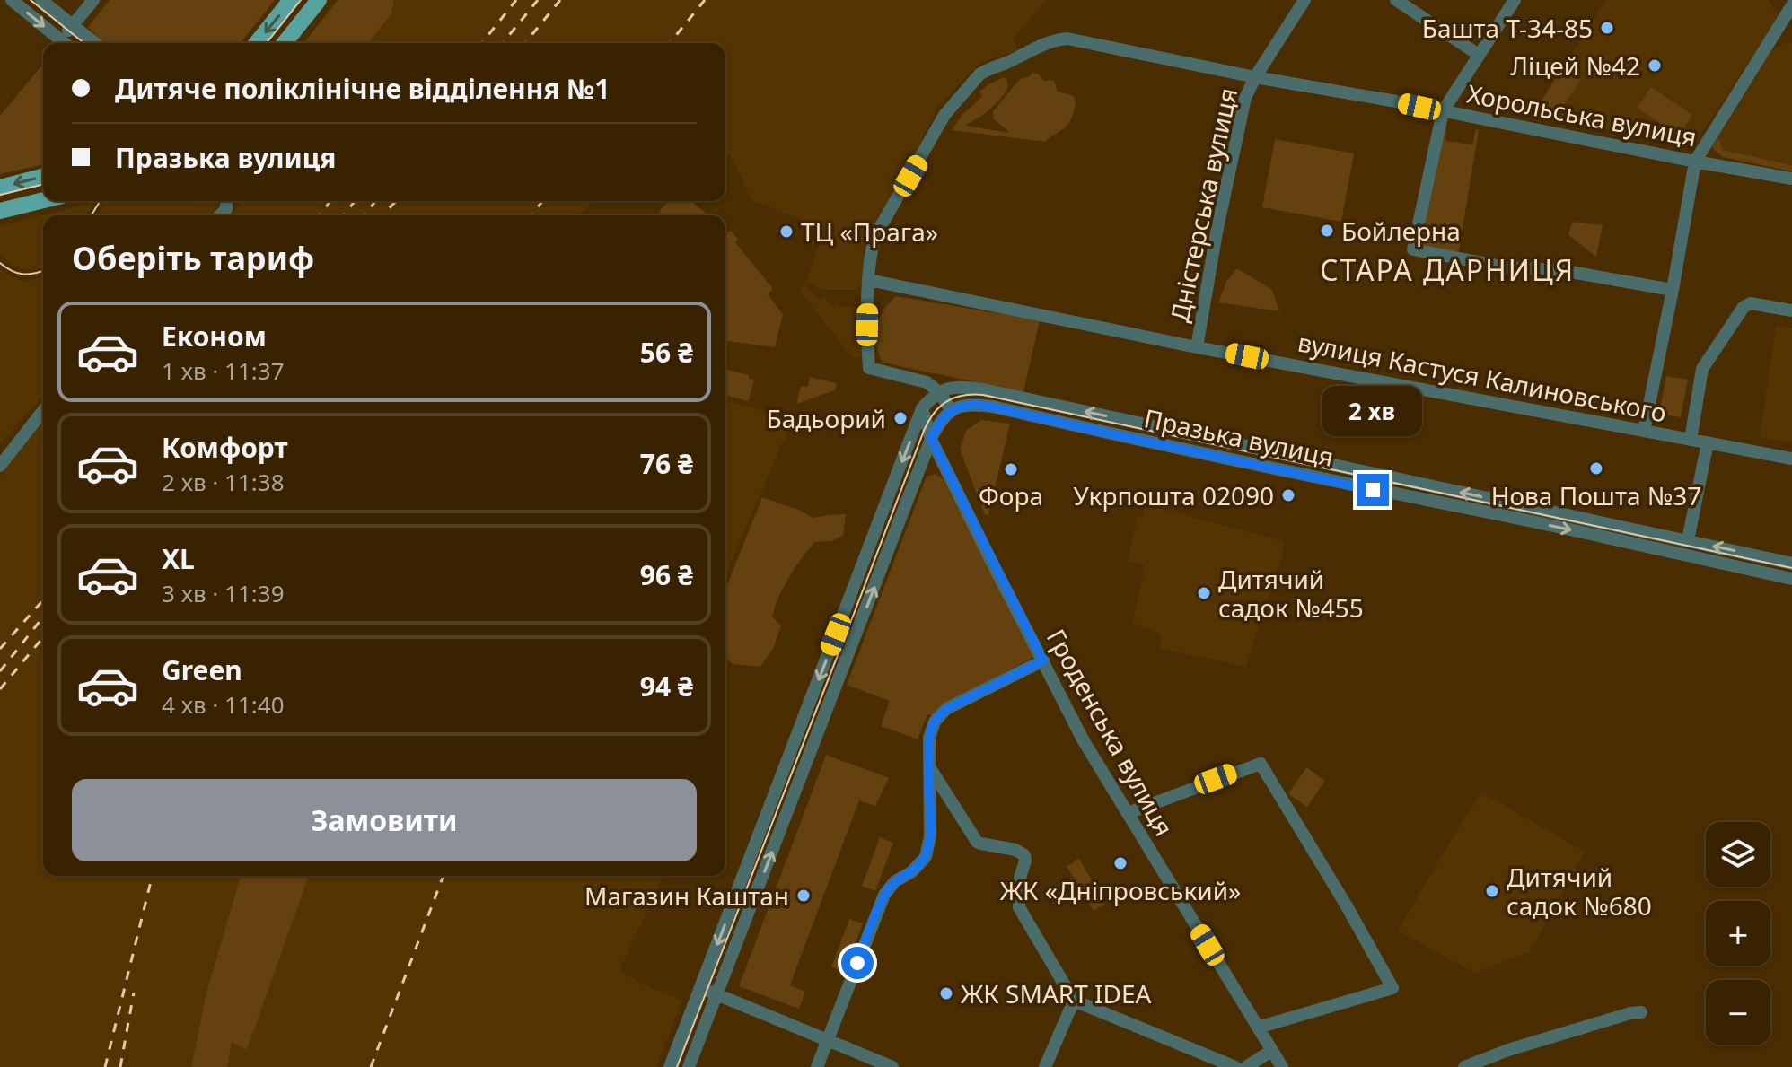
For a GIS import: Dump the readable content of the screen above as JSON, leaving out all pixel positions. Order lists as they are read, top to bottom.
{
  "streets": {
    "street": [
      "Хорольська вулиця",
      "Дністерська вулиця",
      "вулиця Кастуся Калиновського",
      "Празька вулиця",
      "Гроденська вулиця"
    ]
  },
  "crossings": [
    ["Хорольська вулиця", "Дністерська вулиця"],
    ["Хорольська вулиця", "вулиця Кастуся Калиновського"],
    ["Дністерська вулиця", "вулиця Кастуся Калиновського"]
  ],
  "districts": ["СТАРА ДАРНИЦЯ"],
  "places": [
    "Башта Т-34-85",
    "Ліцей №42",
    "Бойлерна",
    "ТЦ «Прага»",
    "Бадьорий",
    "Нова Пошта №37",
    "Фора",
    "Укрпошта 02090",
    "Дитячий садок №455",
    "ЖК «Дніпровський»",
    "Дитячий садок №680",
    "Магазин Каштан",
    "ЖК SMART IDEA"
  ],
  "page": {
    "banner": ["Дитяче поліклінічне відділення №1", "Празька вулиця"],
    "heading": "Оберіть тариф",
    "list": [
      {
        "name": "Економ",
        "note": "1 хв · 11:37",
        "value": "56 ₴"
      },
      {
        "name": "Комфорт",
        "note": "2 хв · 11:38",
        "value": "76 ₴"
      },
      {
        "name": "XL",
        "note": "3 хв · 11:39",
        "value": "96 ₴"
      },
      {
        "name": "Green",
        "note": "4 хв · 11:40",
        "value": "94 ₴"
      }
    ],
    "bubble": "2 хв",
    "buttons": "Замовити",
    "map_buttons": ["+", "−"]
  }
}
